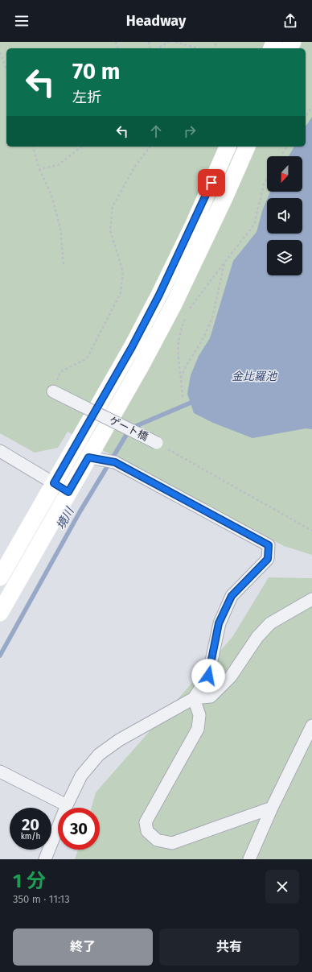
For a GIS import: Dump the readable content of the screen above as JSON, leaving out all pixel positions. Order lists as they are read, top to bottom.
{
  "streets": {
    "street": ["ゲート橋"]
  },
  "water": ["金比羅池", "境川"],
  "north": "bottom",
  "page": {
    "header": "Headway",
    "turn": ["70 m", "左折"],
    "speed": "20 km/h",
    "limit": "30",
    "heading": ["1 分", "350 m · 11:13"],
    "buttons": ["終了", "共有"]
  }
}
